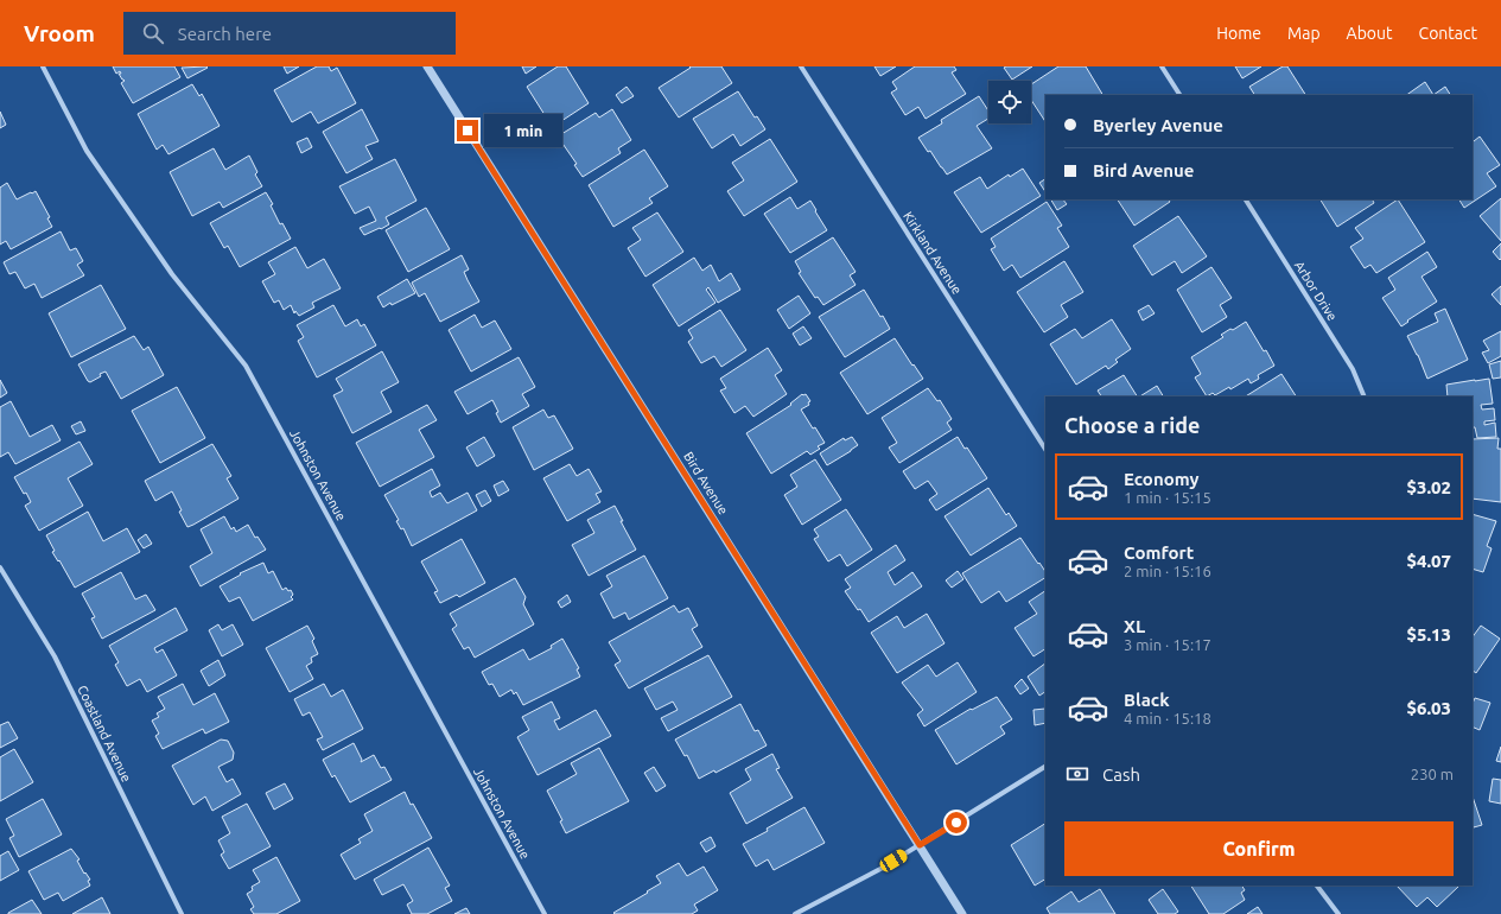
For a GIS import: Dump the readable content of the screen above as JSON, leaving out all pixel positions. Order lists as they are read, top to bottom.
{
  "streets": {
    "street": [
      "Kirkland Avenue",
      "Arbor Drive",
      "Johnston Avenue",
      "Bird Avenue",
      "Coastland Avenue"
    ]
  },
  "page": {
    "header": "Vroom",
    "search": "Search here",
    "nav": [
      "Home",
      "Map",
      "About",
      "Contact"
    ],
    "banner": ["Byerley Avenue", "Bird Avenue"],
    "bubble": "1 min",
    "heading": "Choose a ride",
    "list": [
      {
        "name": "Economy",
        "note": "1 min · 15:15",
        "value": "$3.02"
      },
      {
        "name": "Comfort",
        "note": "2 min · 15:16",
        "value": "$4.07"
      },
      {
        "name": "XL",
        "note": "3 min · 15:17",
        "value": "$5.13"
      },
      {
        "name": "Black",
        "note": "4 min · 15:18",
        "value": "$6.03"
      }
    ],
    "pay": ["Cash", "230 m"],
    "buttons": "Confirm"
  }
}
